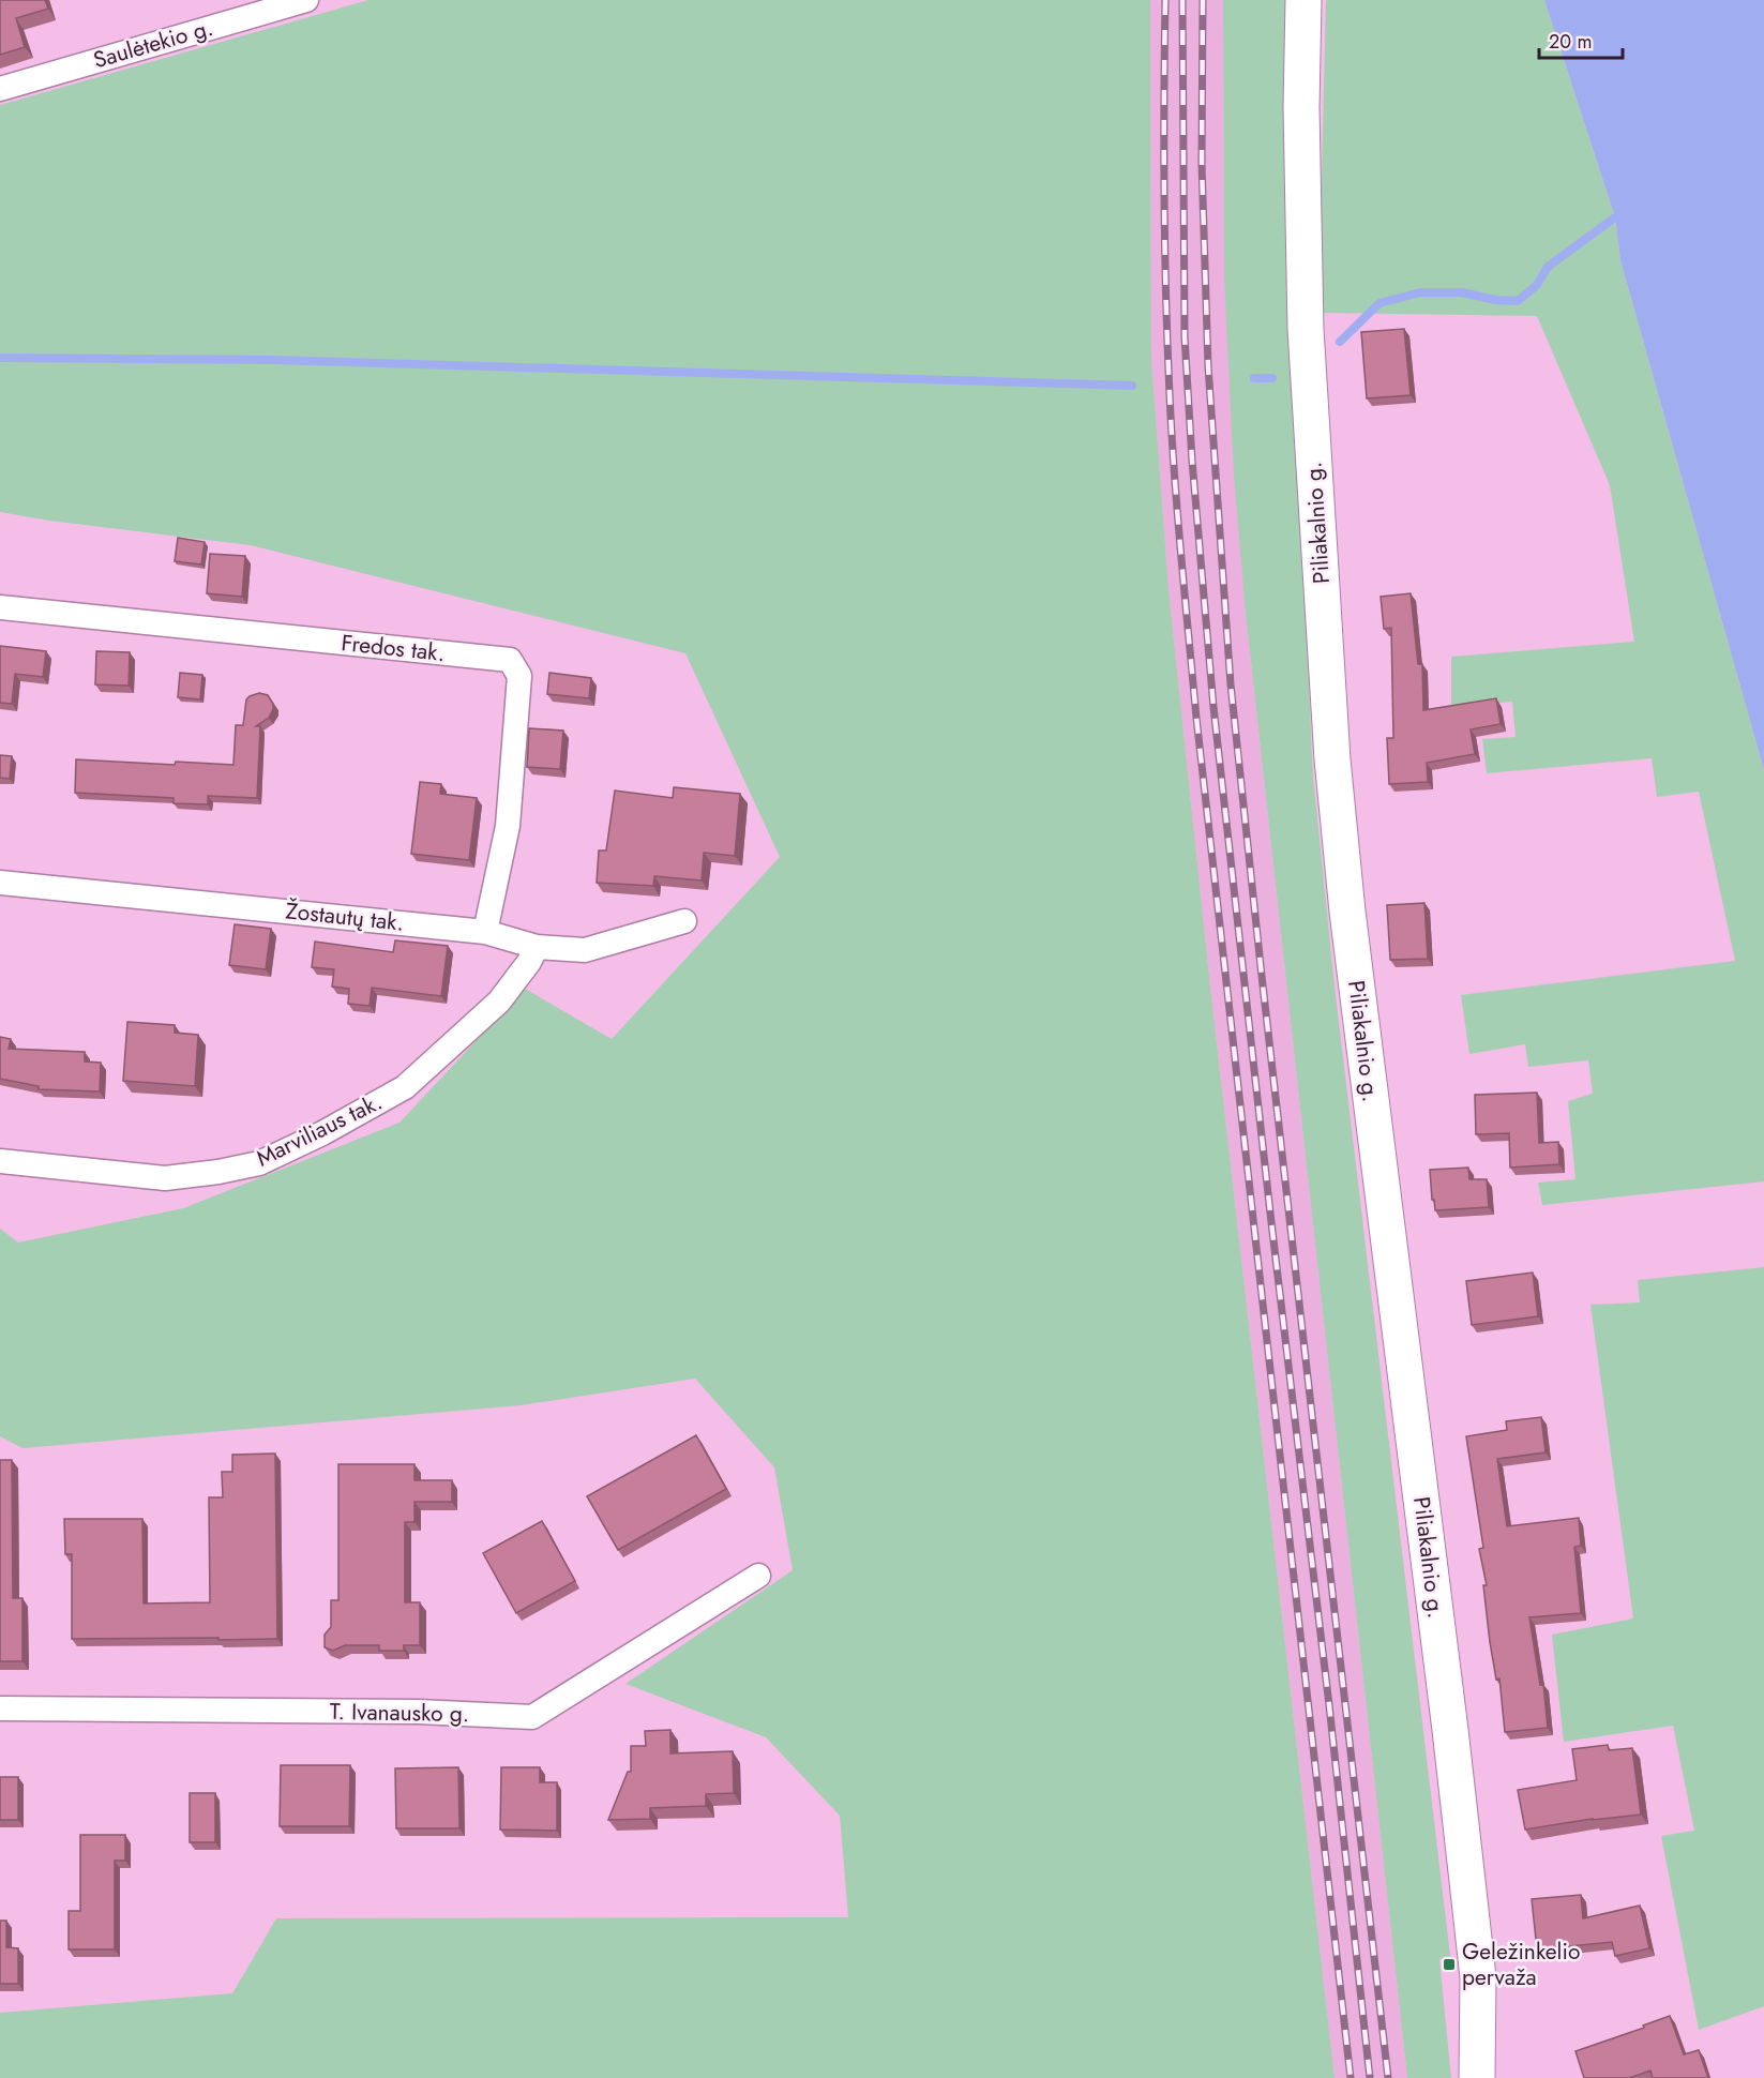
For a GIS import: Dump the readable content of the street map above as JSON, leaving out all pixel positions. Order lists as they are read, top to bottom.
{
  "streets": {
    "main road": ["Piliakalnio g."],
    "street": [
      "Saulėtekio g.",
      "Fredos tak.",
      "Žostautų tak.",
      "Marviliaus tak.",
      "T. Ivanausko g."
    ]
  },
  "crossings": [
    ["Fredos tak.", "Žostautų tak."],
    ["Žostautų tak.", "Marviliaus tak."]
  ],
  "places": {
    "transit": ["Geležinkelio pervaža"]
  },
  "scale_bar": "20 m"
}
